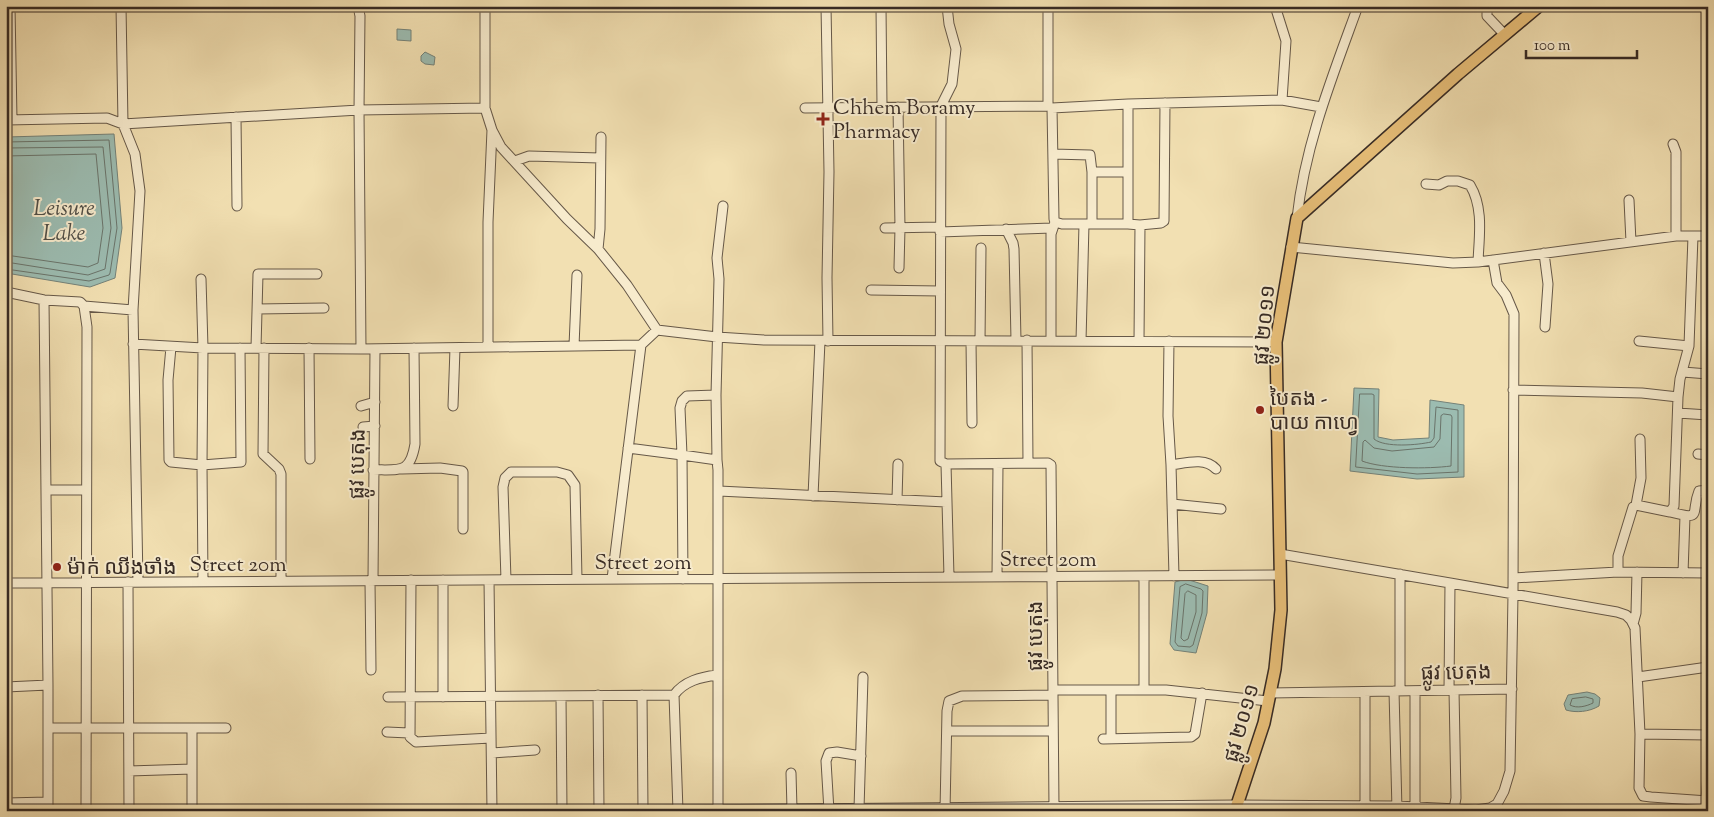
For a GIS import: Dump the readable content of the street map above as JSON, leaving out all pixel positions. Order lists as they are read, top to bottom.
{
  "streets": {
    "main road": ["ផ្លូវ ២០១១"],
    "street": ["ផ្លូវ បេតុង", "Street 20m"]
  },
  "crossings": [
    ["ផ្លូវ ២០១១", "ផ្លូវ បេតុង"],
    ["ផ្លូវ ២០១១", "Street 20m"],
    ["ផ្លូវ បេតុង", "Street 20m"]
  ],
  "water": ["Leisure Lake"],
  "places": {
    "health": ["Chhem Boramy Pharmacy"],
    "other": ["បៃតង - បាយ កាហ្វេ", "ម៉ាក់ ឈីងចាំង"]
  },
  "scale_bar": "100 m"
}
